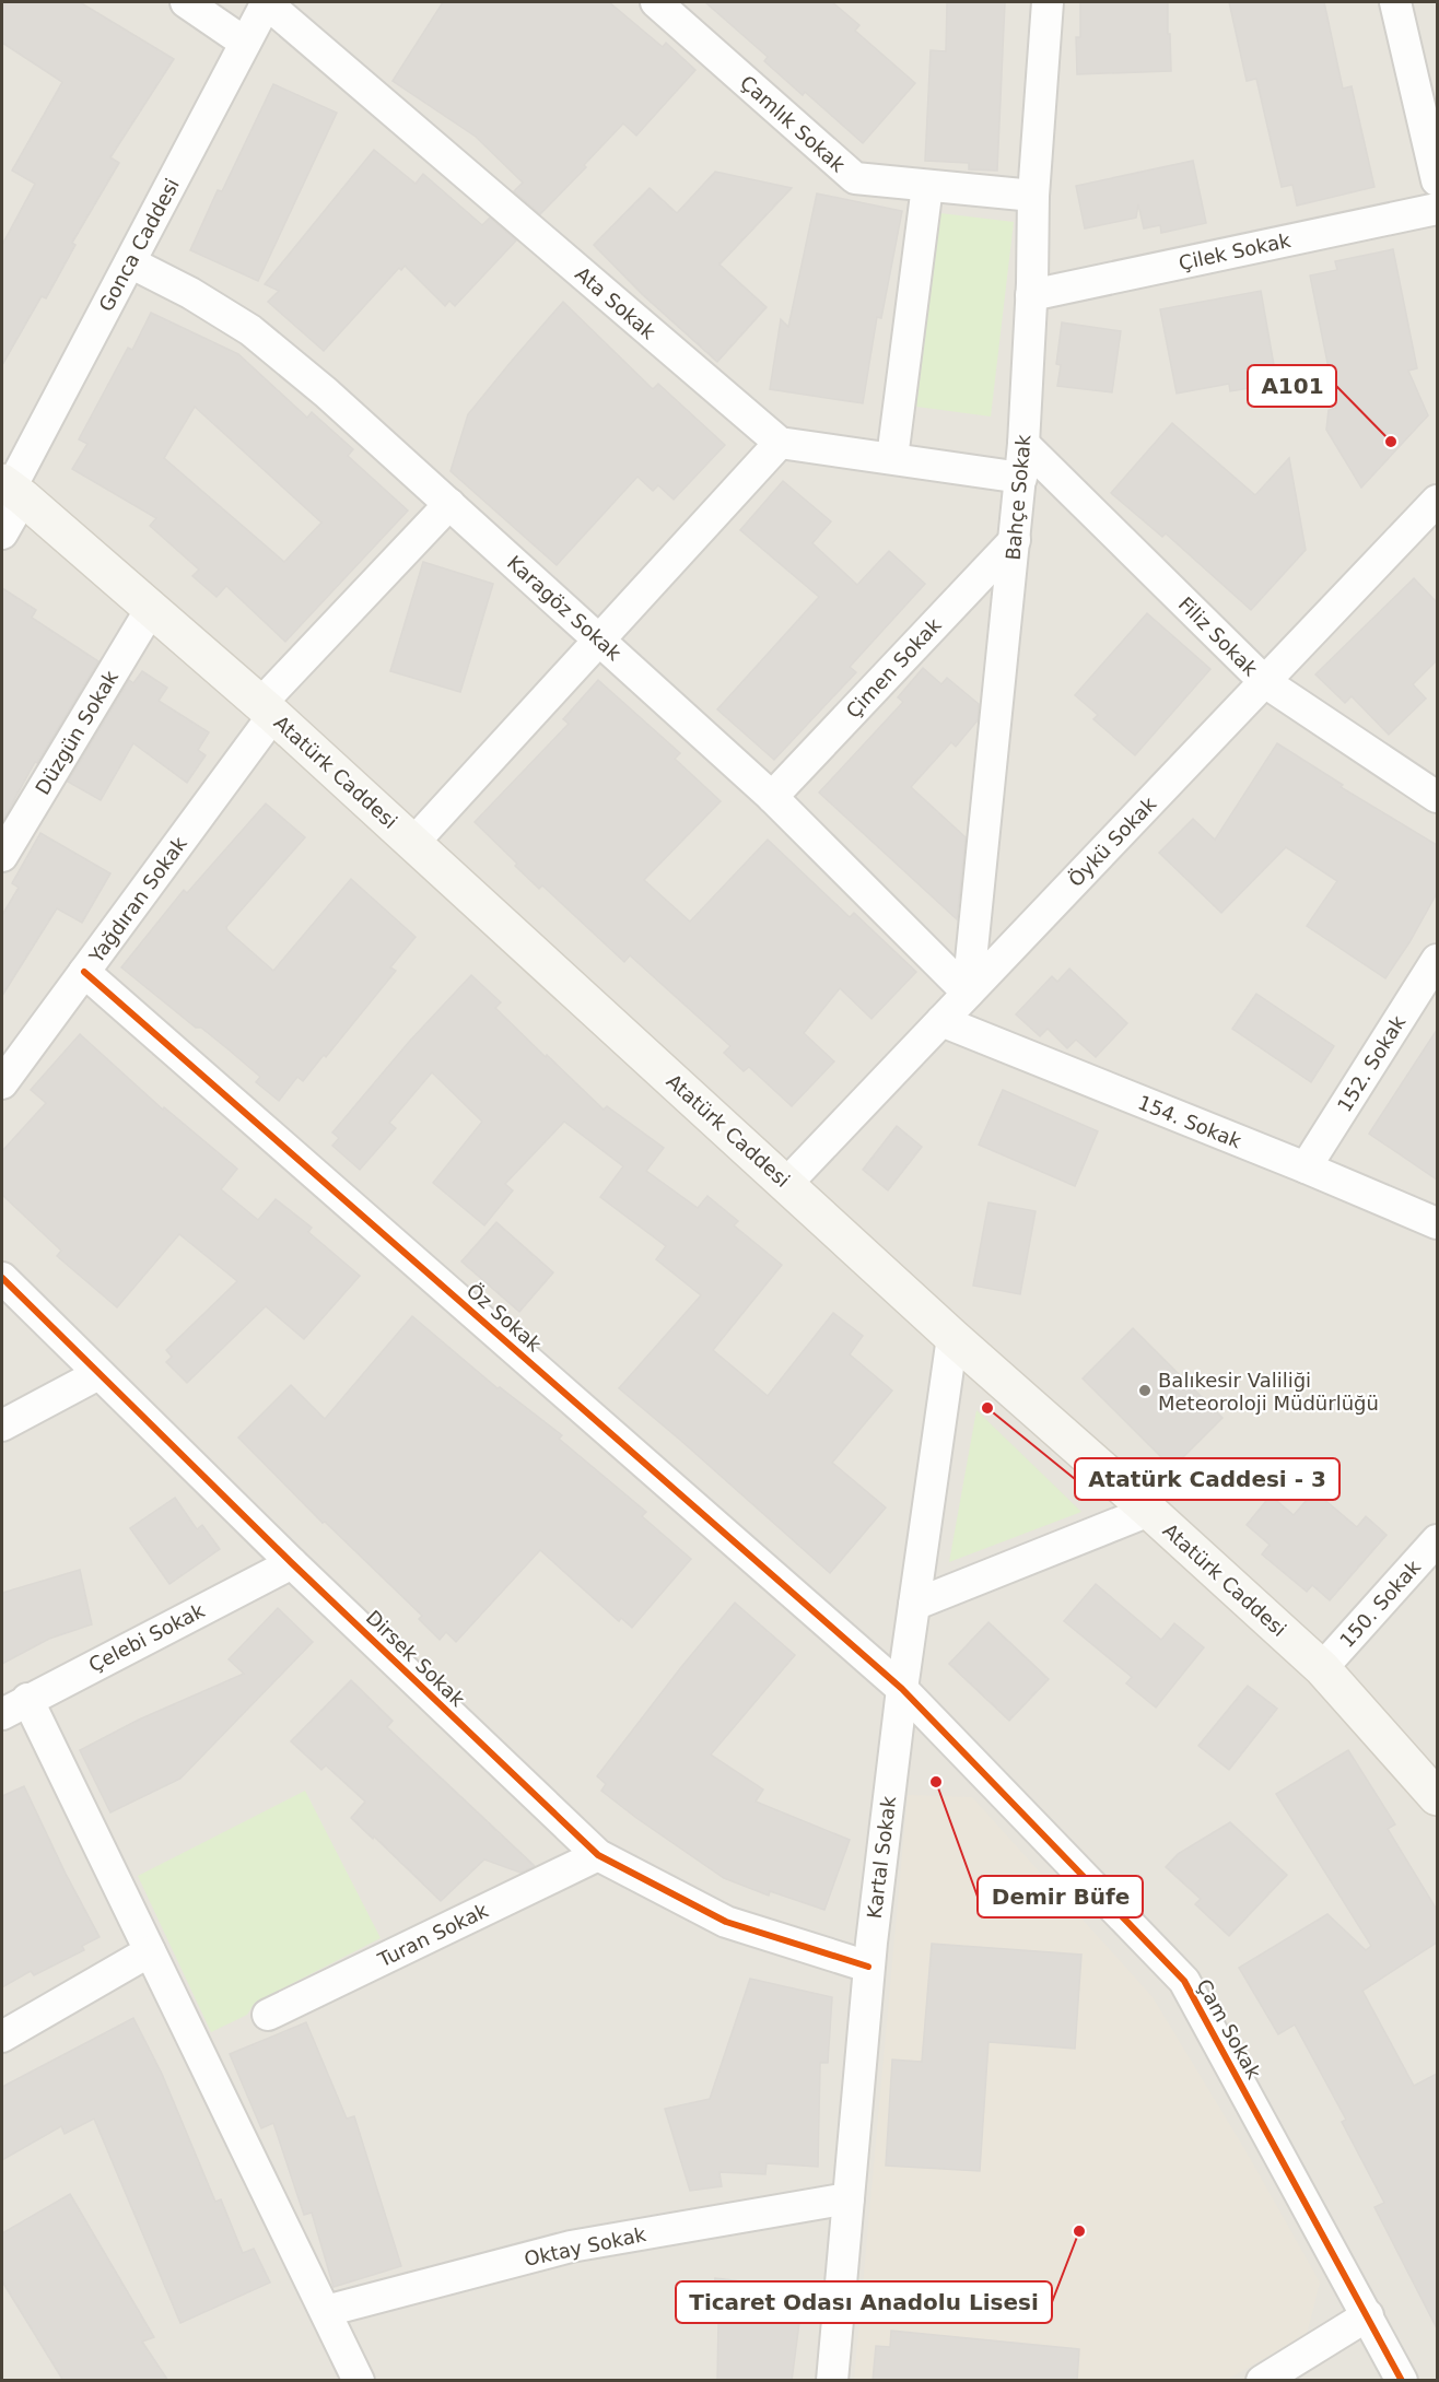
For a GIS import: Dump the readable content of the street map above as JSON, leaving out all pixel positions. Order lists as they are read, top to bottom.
{
  "streets": {
    "main road": ["Atatürk Caddesi"],
    "street": [
      "Çamlık Sokak",
      "Gonca Caddesi",
      "Çilek Sokak",
      "Ata Sokak",
      "Bahçe Sokak",
      "Karagöz Sokak",
      "Filiz Sokak",
      "Çimen Sokak",
      "Düzgün Sokak",
      "Öykü Sokak",
      "Yağdıran Sokak",
      "152. Sokak",
      "154. Sokak",
      "Öz Sokak",
      "150. Sokak",
      "Çelebi Sokak",
      "Dirsek Sokak",
      "Kartal Sokak",
      "Turan Sokak",
      "Çam Sokak",
      "Oktay Sokak"
    ]
  },
  "crossings": [
    ["Çamlık Sokak", "Bahçe Sokak"],
    ["Gonca Caddesi", "Ata Sokak"],
    ["Gonca Caddesi", "Karagöz Sokak"],
    ["Gonca Caddesi", "Atatürk Caddesi"],
    ["Çilek Sokak", "Bahçe Sokak"],
    ["Bahçe Sokak", "Karagöz Sokak"],
    ["Bahçe Sokak", "Filiz Sokak"],
    ["Bahçe Sokak", "Çimen Sokak"],
    ["Bahçe Sokak", "Öykü Sokak"],
    ["Karagöz Sokak", "Çimen Sokak"],
    ["Karagöz Sokak", "Öykü Sokak"],
    ["Karagöz Sokak", "Yağdıran Sokak"],
    ["Filiz Sokak", "Öykü Sokak"],
    ["Düzgün Sokak", "Atatürk Caddesi"],
    ["Atatürk Caddesi", "Öykü Sokak"],
    ["Atatürk Caddesi", "Yağdıran Sokak"],
    ["Atatürk Caddesi", "150. Sokak"],
    ["Atatürk Caddesi", "Kartal Sokak"],
    ["Öykü Sokak", "154. Sokak"],
    ["Yağdıran Sokak", "Öz Sokak"],
    ["152. Sokak", "154. Sokak"],
    ["Öz Sokak", "Kartal Sokak"],
    ["Öz Sokak", "Çam Sokak"],
    ["Çelebi Sokak", "Dirsek Sokak"],
    ["Dirsek Sokak", "Kartal Sokak"],
    ["Dirsek Sokak", "Turan Sokak"],
    ["Kartal Sokak", "Çam Sokak"],
    ["Kartal Sokak", "Oktay Sokak"]
  ],
  "places": [
    "A101",
    "Balıkesir Valiliği Meteoroloji Müdürlüğü",
    "Atatürk Caddesi - 3",
    "Demir Büfe",
    "Ticaret Odası Anadolu Lisesi"
  ]
}
